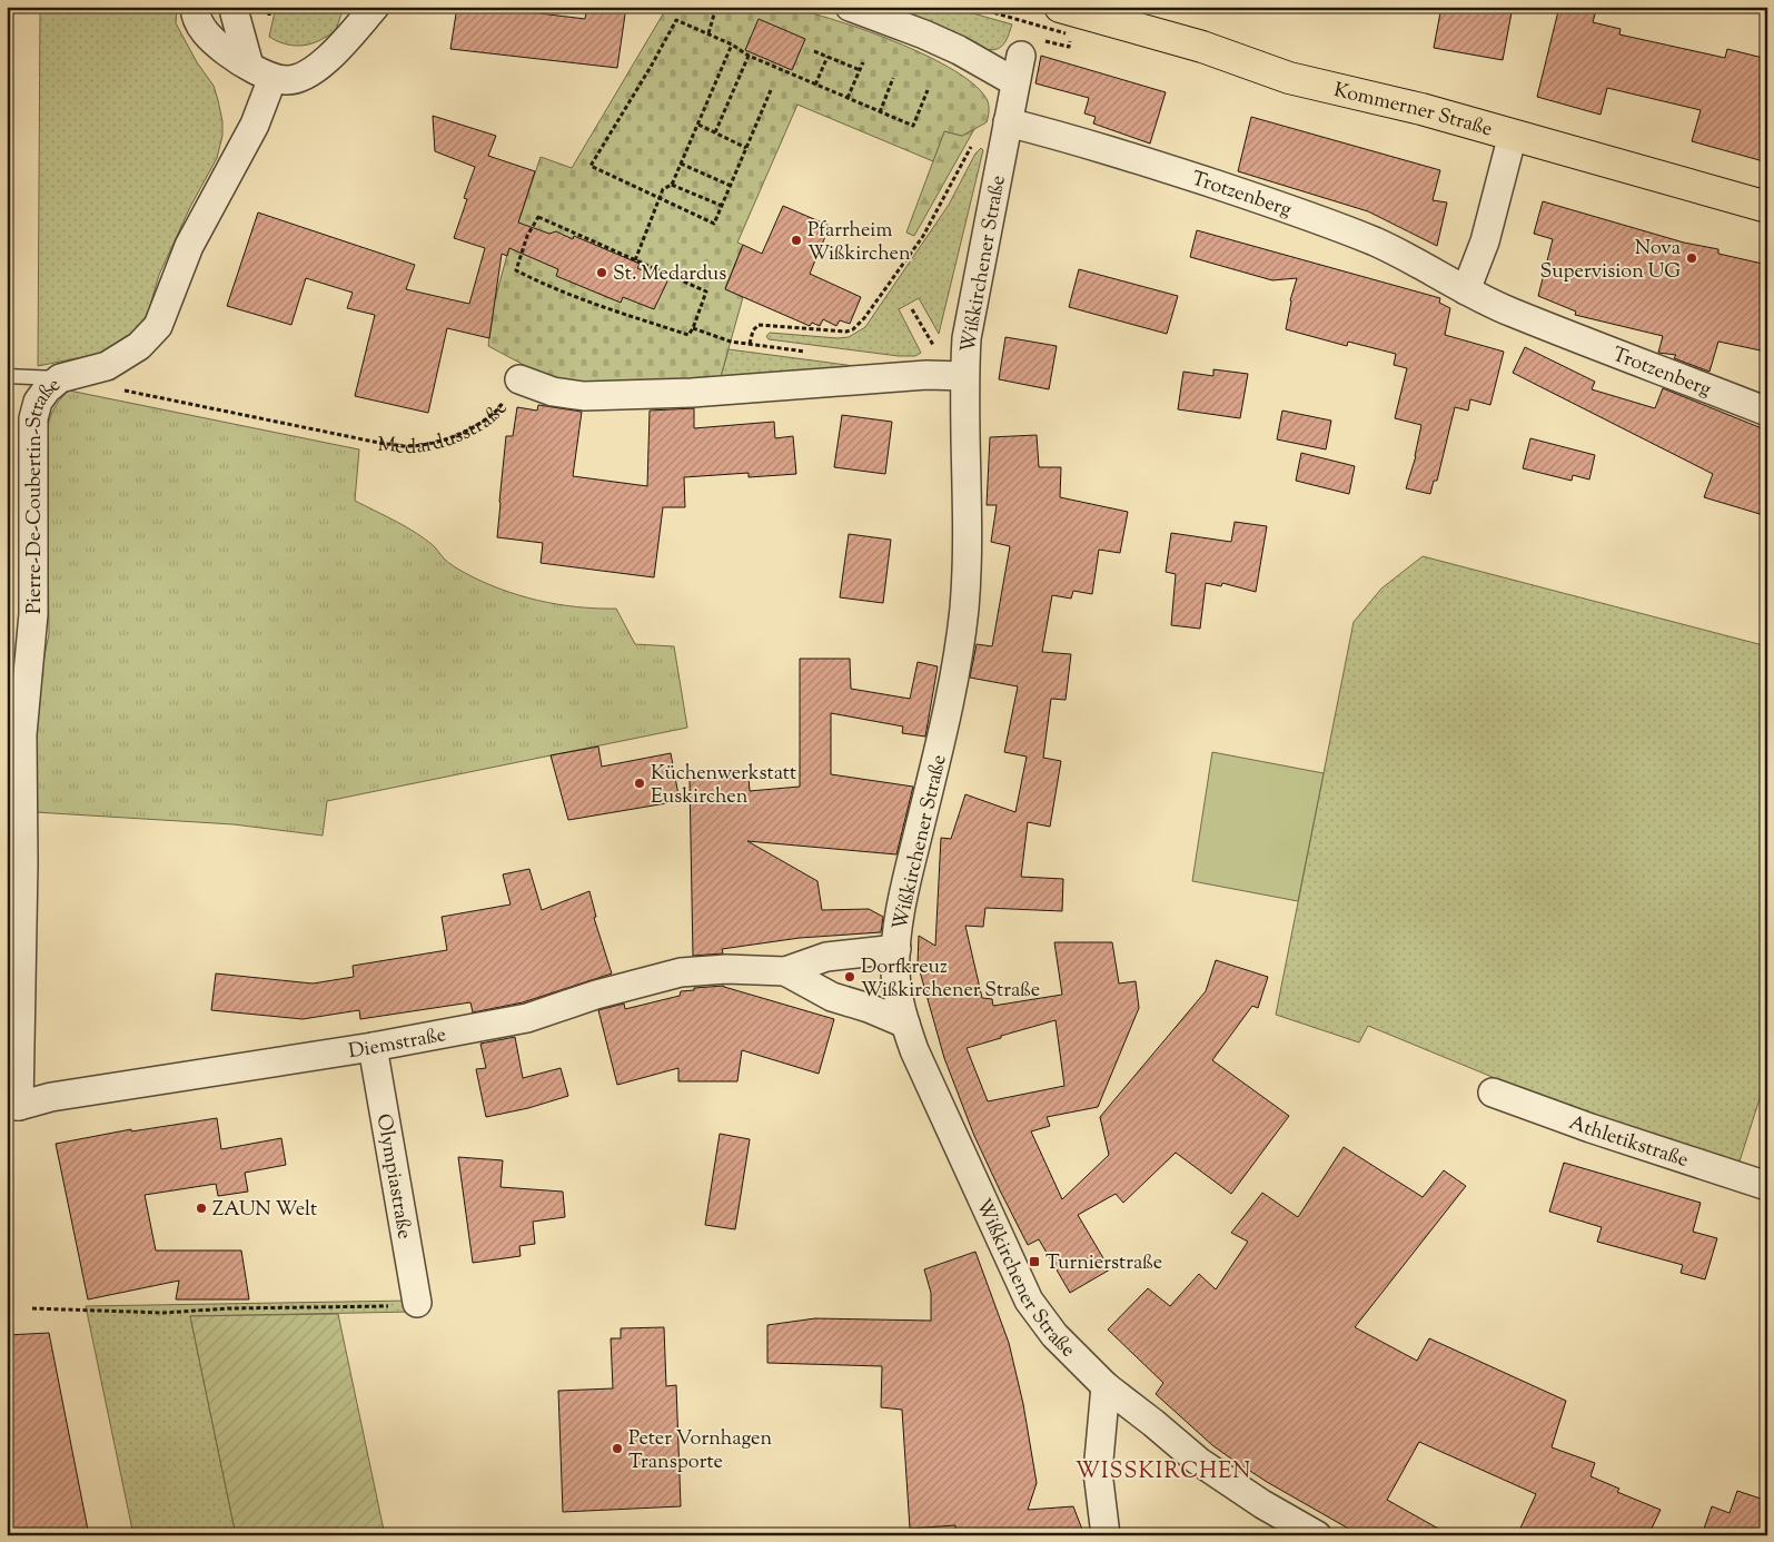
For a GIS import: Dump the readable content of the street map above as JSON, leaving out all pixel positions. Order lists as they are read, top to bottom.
{
  "streets": {
    "main road": ["Kommerner Straße"],
    "street": [
      "Trotzenberg",
      "Wißkirchener Straße",
      "Medardusstraße",
      "Pierre-De-Coubertin-Straße",
      "Diemstraße",
      "Athletikstraße",
      "Olympiastraße"
    ]
  },
  "crossings": [
    ["Trotzenberg", "Wißkirchener Straße"],
    ["Wißkirchener Straße", "Medardusstraße"],
    ["Wißkirchener Straße", "Diemstraße"],
    ["Pierre-De-Coubertin-Straße", "Diemstraße"],
    ["Diemstraße", "Olympiastraße"]
  ],
  "districts": ["WISSKIRCHEN"],
  "places": {
    "other": [
      "Pfarrheim Wißkirchen",
      "Nova Supervision UG",
      "St. Medardus",
      "Küchenwerkstatt Euskirchen",
      "Dorfkreuz Wißkirchener Straße",
      "ZAUN Welt",
      "Peter Vornhagen Transporte"
    ],
    "transit": ["Turnierstraße"]
  }
}
